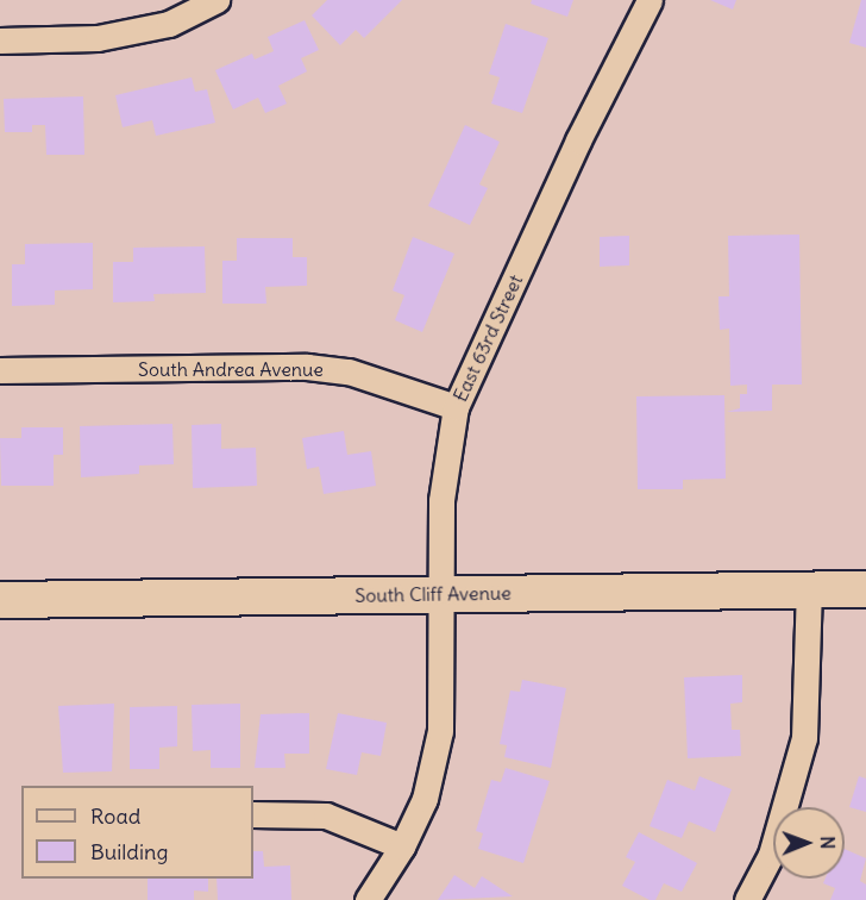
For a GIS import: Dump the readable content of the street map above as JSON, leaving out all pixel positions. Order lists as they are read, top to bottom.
{
  "streets": {
    "main road": ["South Cliff Avenue"],
    "street": ["East 63rd Street", "South Andrea Avenue"]
  },
  "crossings": [
    ["East 63rd Street", "South Andrea Avenue"],
    ["East 63rd Street", "South Cliff Avenue"]
  ],
  "legend": ["Road", "Building"],
  "north": "right"
}
